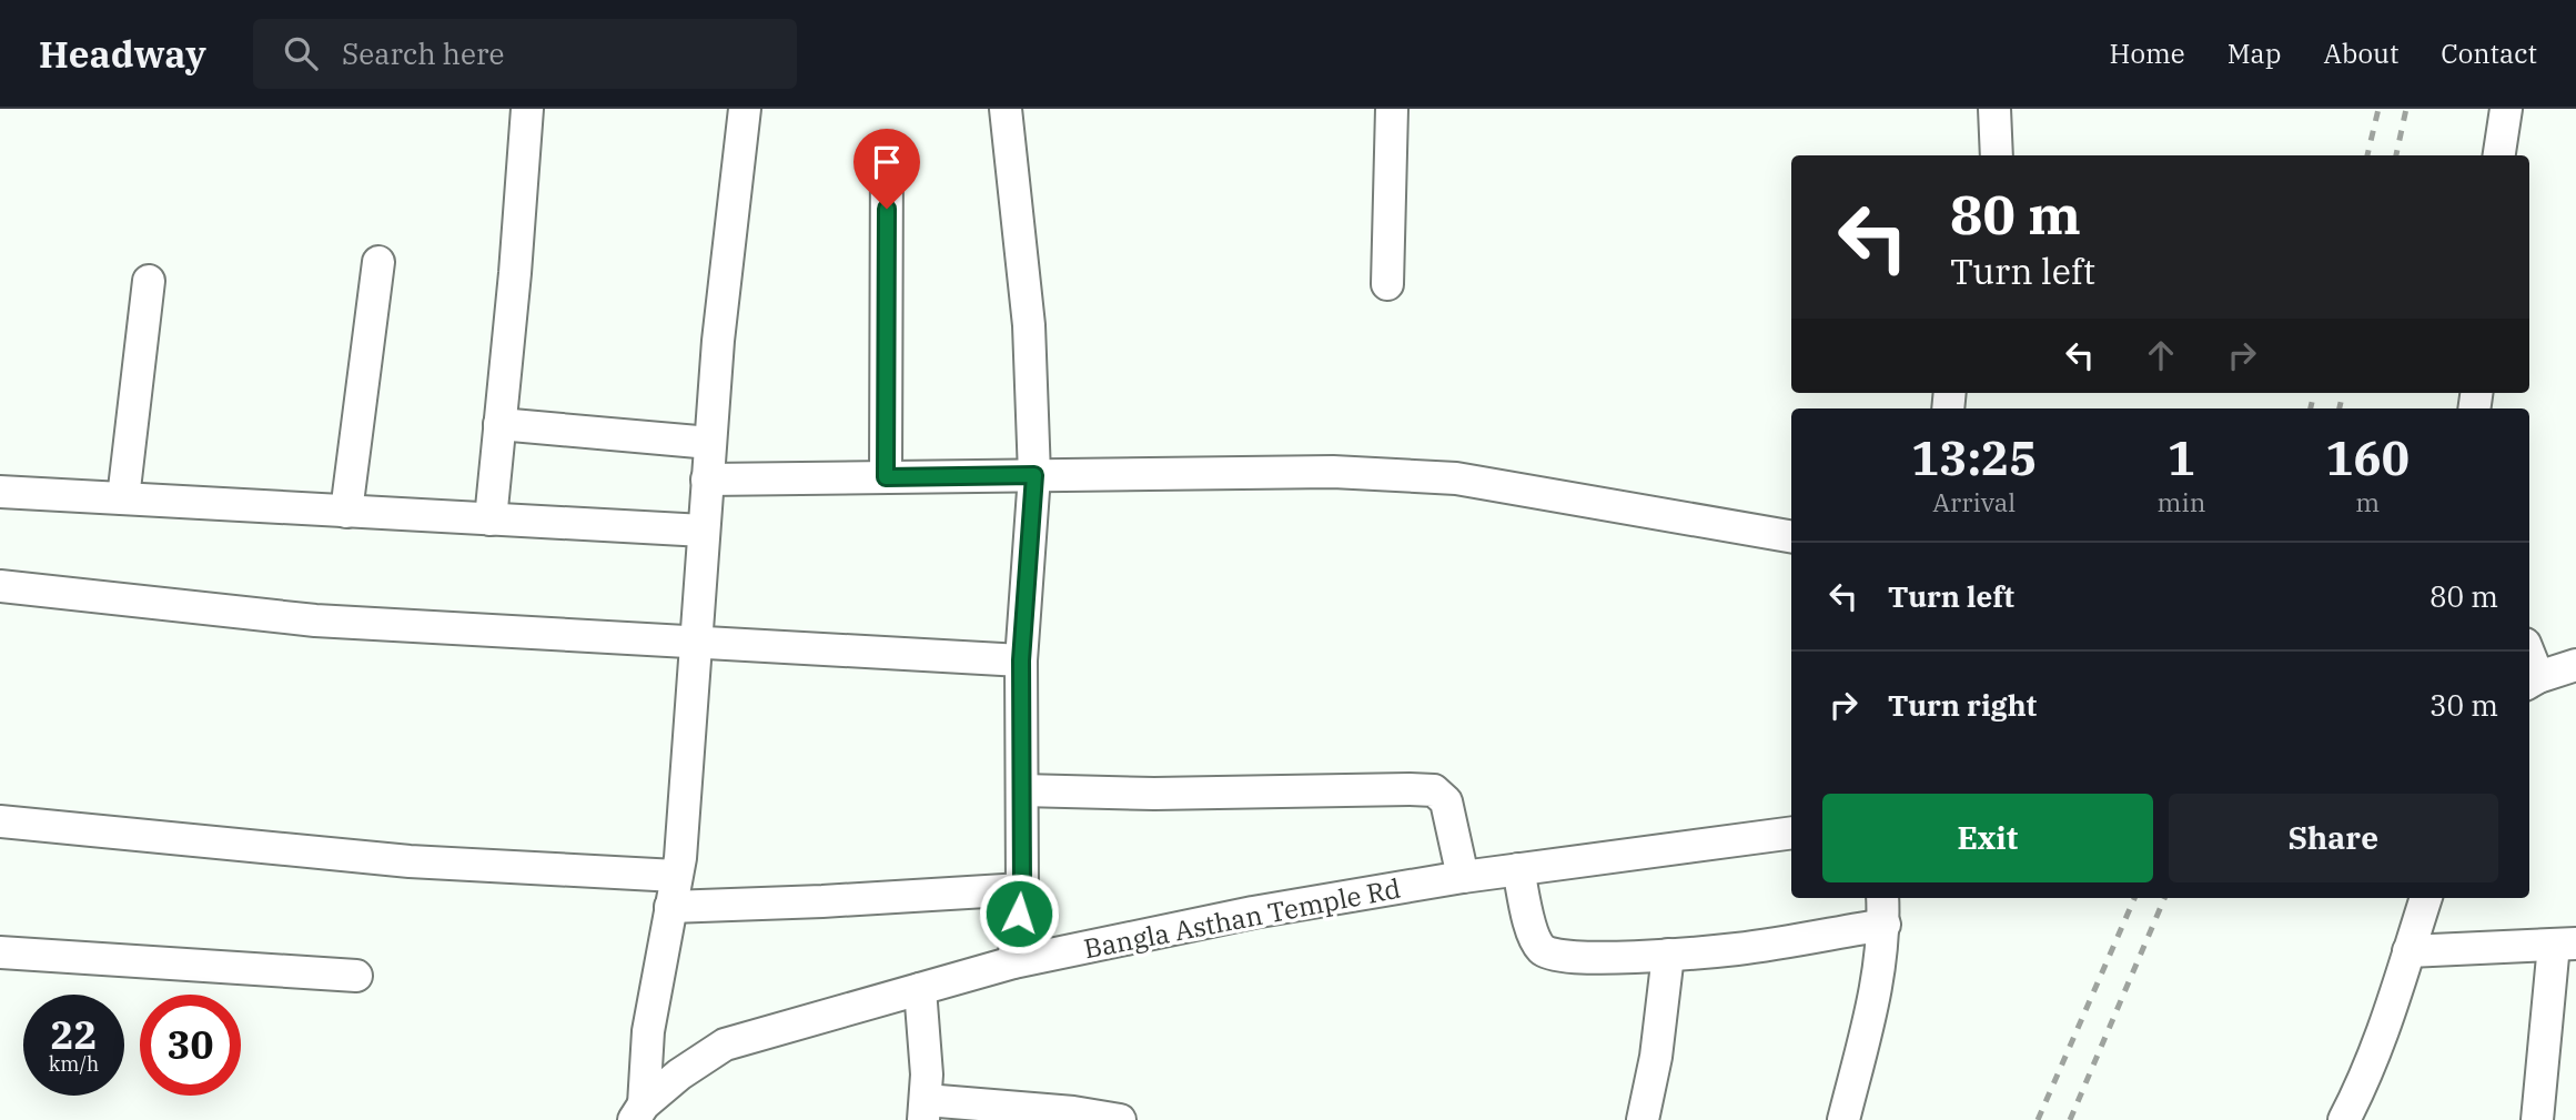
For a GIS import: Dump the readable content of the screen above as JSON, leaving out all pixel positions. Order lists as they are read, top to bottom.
{
  "streets": {
    "street": ["Bangla Asthan Temple Rd"]
  },
  "page": {
    "header": "Headway",
    "search": "Search here",
    "nav": [
      "Home",
      "Map",
      "About",
      "Contact"
    ],
    "turn": ["80 m", "Turn left"],
    "eta": [
      "13:25",
      "Arrival",
      "1",
      "min",
      "160",
      "m"
    ],
    "list": [
      {
        "name": "Turn left",
        "value": "80 m"
      },
      {
        "name": "Turn right",
        "value": "30 m"
      }
    ],
    "buttons": ["Exit", "Share"],
    "speed": "22 km/h",
    "limit": "30"
  }
}
